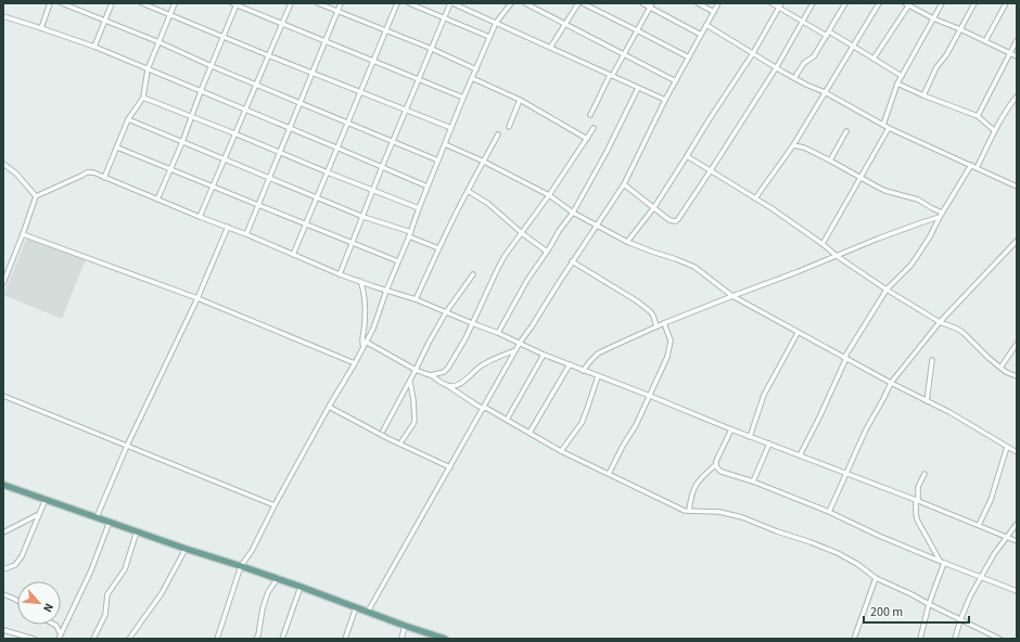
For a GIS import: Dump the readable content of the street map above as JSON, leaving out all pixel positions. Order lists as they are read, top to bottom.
{
  "scale_bar": "200 m",
  "north": "bottom right"
}
